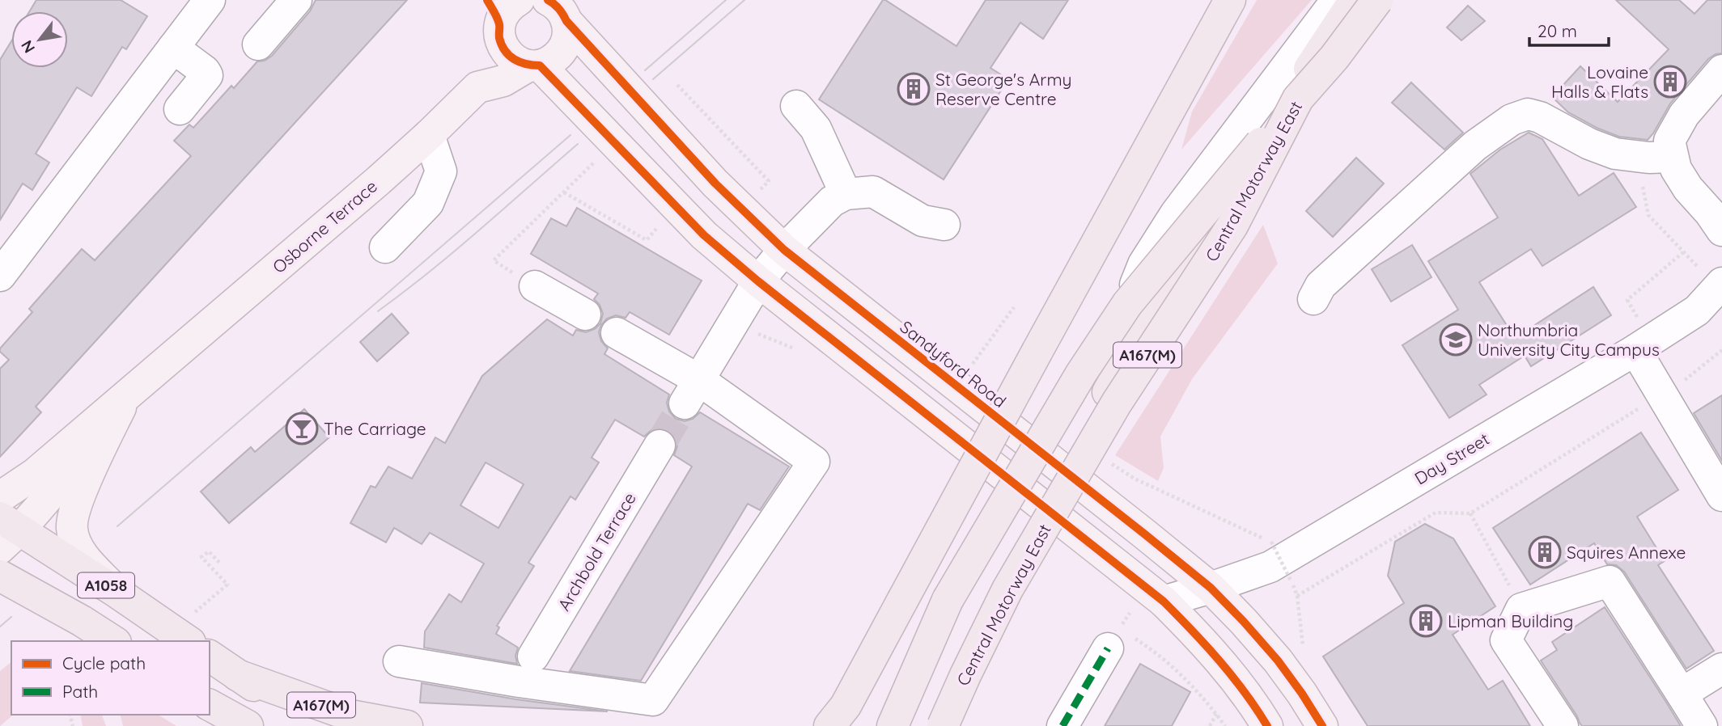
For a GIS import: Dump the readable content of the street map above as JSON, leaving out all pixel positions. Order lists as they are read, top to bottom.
{
  "streets": {
    "highway": ["Central Motorway East", "A167(M)", "A1058"],
    "main road": ["Osborne Terrace", "Sandyford Road"],
    "street": ["Day Street", "Archbold Terrace"]
  },
  "crossings": [
    ["Central Motorway East", "A167(M)"],
    ["Osborne Terrace", "Sandyford Road"],
    ["Osborne Terrace", "A1058"],
    ["Sandyford Road", "Day Street"]
  ],
  "places": {
    "building": [
      "Lovaine Halls & Flats",
      "St George's Army Reserve Centre",
      "Squires Annexe",
      "Lipman Building"
    ],
    "school or university": ["Northumbria University City Campus"],
    "bar": ["The Carriage"]
  },
  "legend": ["Cycle path", "Path"],
  "scale_bar": "20 m",
  "north": "bottom left"
}
